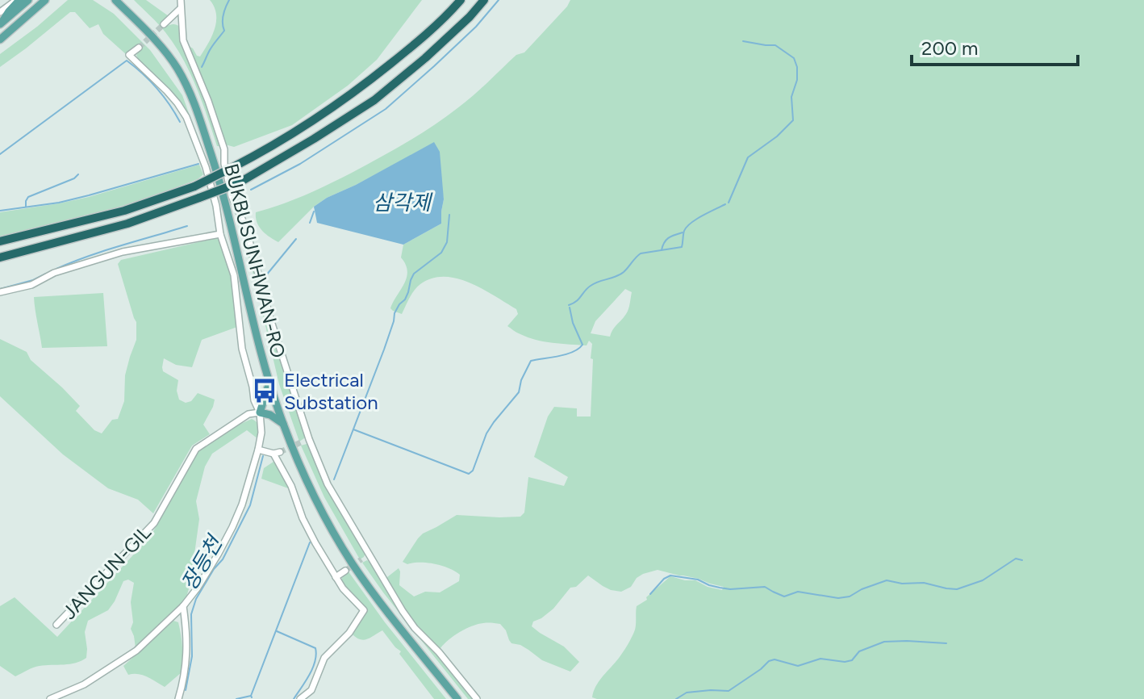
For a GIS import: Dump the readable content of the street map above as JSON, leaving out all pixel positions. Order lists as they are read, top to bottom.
{
  "streets": {
    "main road": ["BUKBUSUNHWAN-RO"],
    "street": ["JANGUN-GIL"]
  },
  "water": ["삼각제", "장등천"],
  "places": {
    "bus stop": ["Electrical Substation"]
  },
  "scale_bar": "200 m"
}
